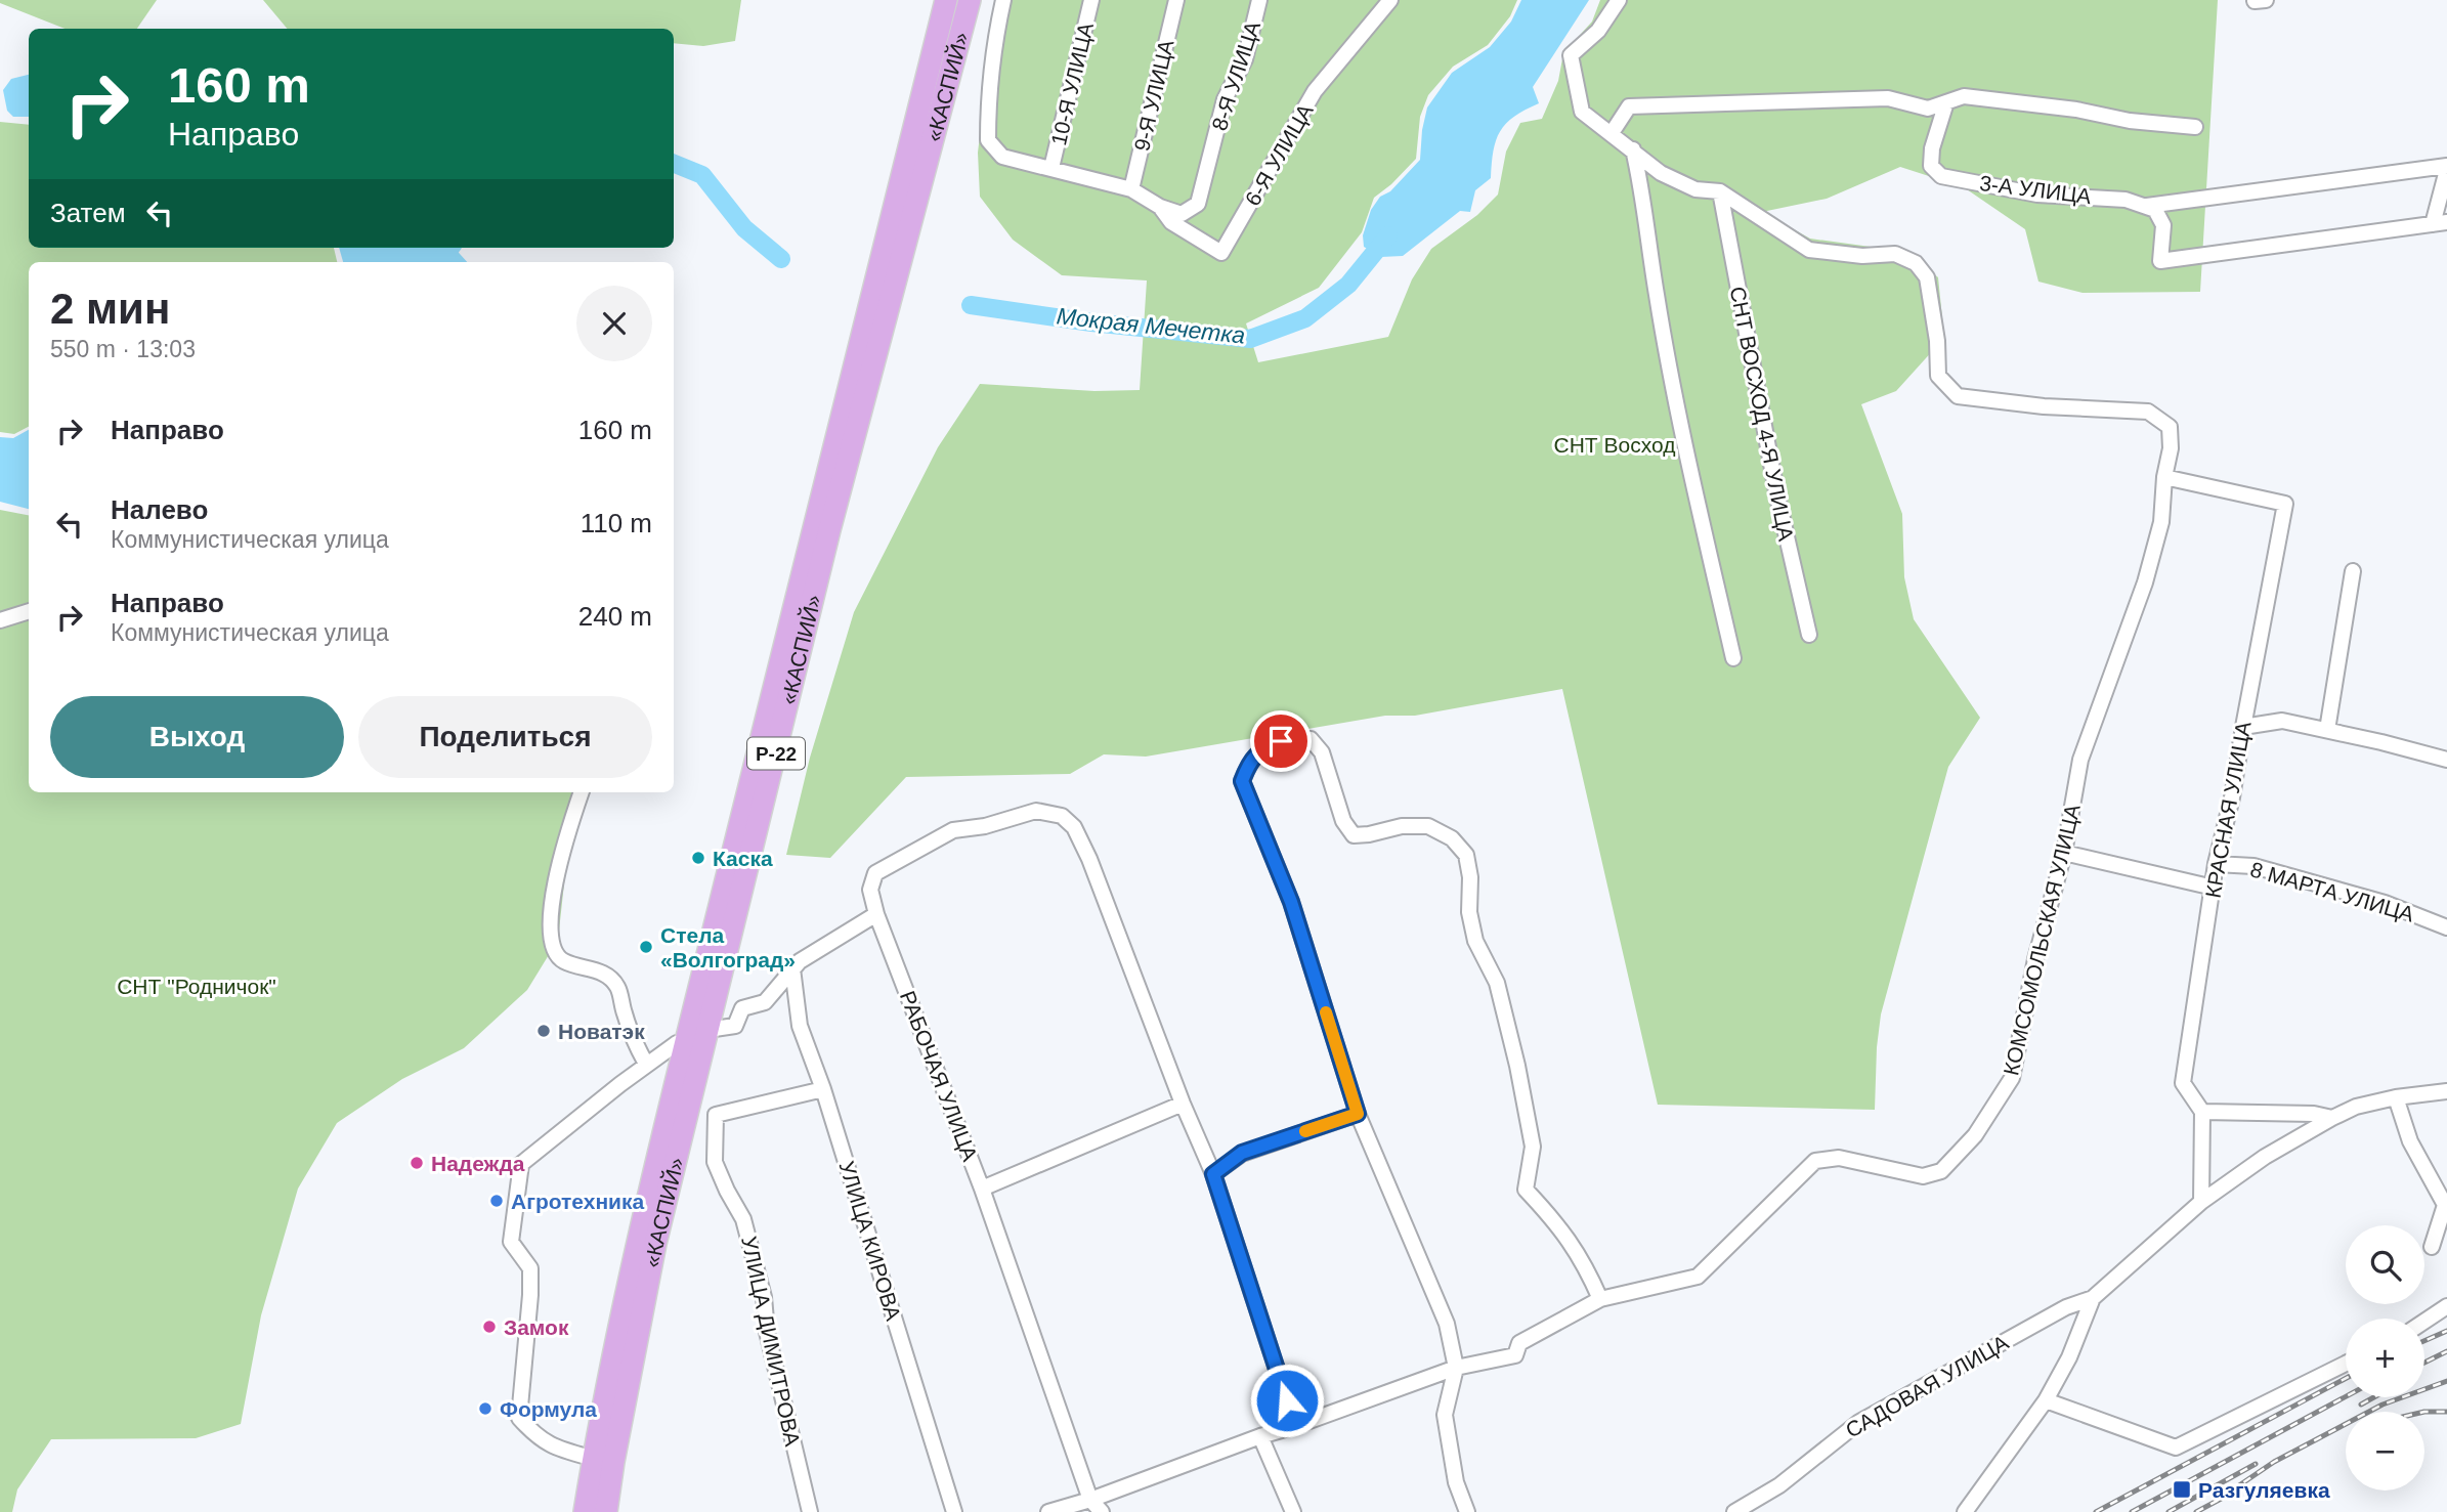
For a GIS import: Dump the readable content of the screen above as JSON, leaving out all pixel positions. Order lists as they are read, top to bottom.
{
  "streets": {
    "highway": ["«КАСПИЙ»", "Р-22"],
    "street": [
      "8-Я УЛИЦА",
      "10-Я УЛИЦА",
      "9-Я УЛИЦА",
      "6-Я УЛИЦА",
      "3-А УЛИЦА",
      "СНТ ВОСХОД 4-Я УЛИЦА",
      "КРАСНАЯ УЛИЦА",
      "8 МАРТА УЛИЦА",
      "КОМСОМОЛЬСКАЯ УЛИЦА",
      "РАБОЧАЯ УЛИЦА",
      "УЛИЦА КИРОВА",
      "УЛИЦА ДИМИТРОВА",
      "САДОВАЯ УЛИЦА"
    ]
  },
  "crossings": [
    ["8-Я УЛИЦА", "6-Я УЛИЦА"],
    ["СНТ ВОСХОД 4-Я УЛИЦА", "КОМСОМОЛЬСКАЯ УЛИЦА"],
    ["КРАСНАЯ УЛИЦА", "8 МАРТА УЛИЦА"],
    ["КРАСНАЯ УЛИЦА", "КОМСОМОЛЬСКАЯ УЛИЦА"],
    ["УЛИЦА КИРОВА", "УЛИЦА ДИМИТРОВА"]
  ],
  "water": ["Мокрая Мечетка"],
  "parks": ["СНТ Восход", "СНТ \"Родничок\""],
  "places": {
    "other": [
      "Каска",
      "Стела «Волгоград»",
      "Новатэк",
      "Надежда",
      "Агротехника",
      "Замок",
      "Формула"
    ],
    "transit": ["Разгуляевка"]
  },
  "page": {
    "turn": ["160 m", "Направо"],
    "then": "Затем",
    "heading": ["2 мин", "550 m · 13:03"],
    "list": [
      {
        "name": "Направо",
        "value": "160 m"
      },
      {
        "name": "Налево",
        "note": "Коммунистическая улица",
        "value": "110 m"
      },
      {
        "name": "Направо",
        "note": "Коммунистическая улица",
        "value": "240 m"
      }
    ],
    "buttons": ["Выход", "Поделиться"],
    "map_buttons": ["+", "−"]
  }
}
